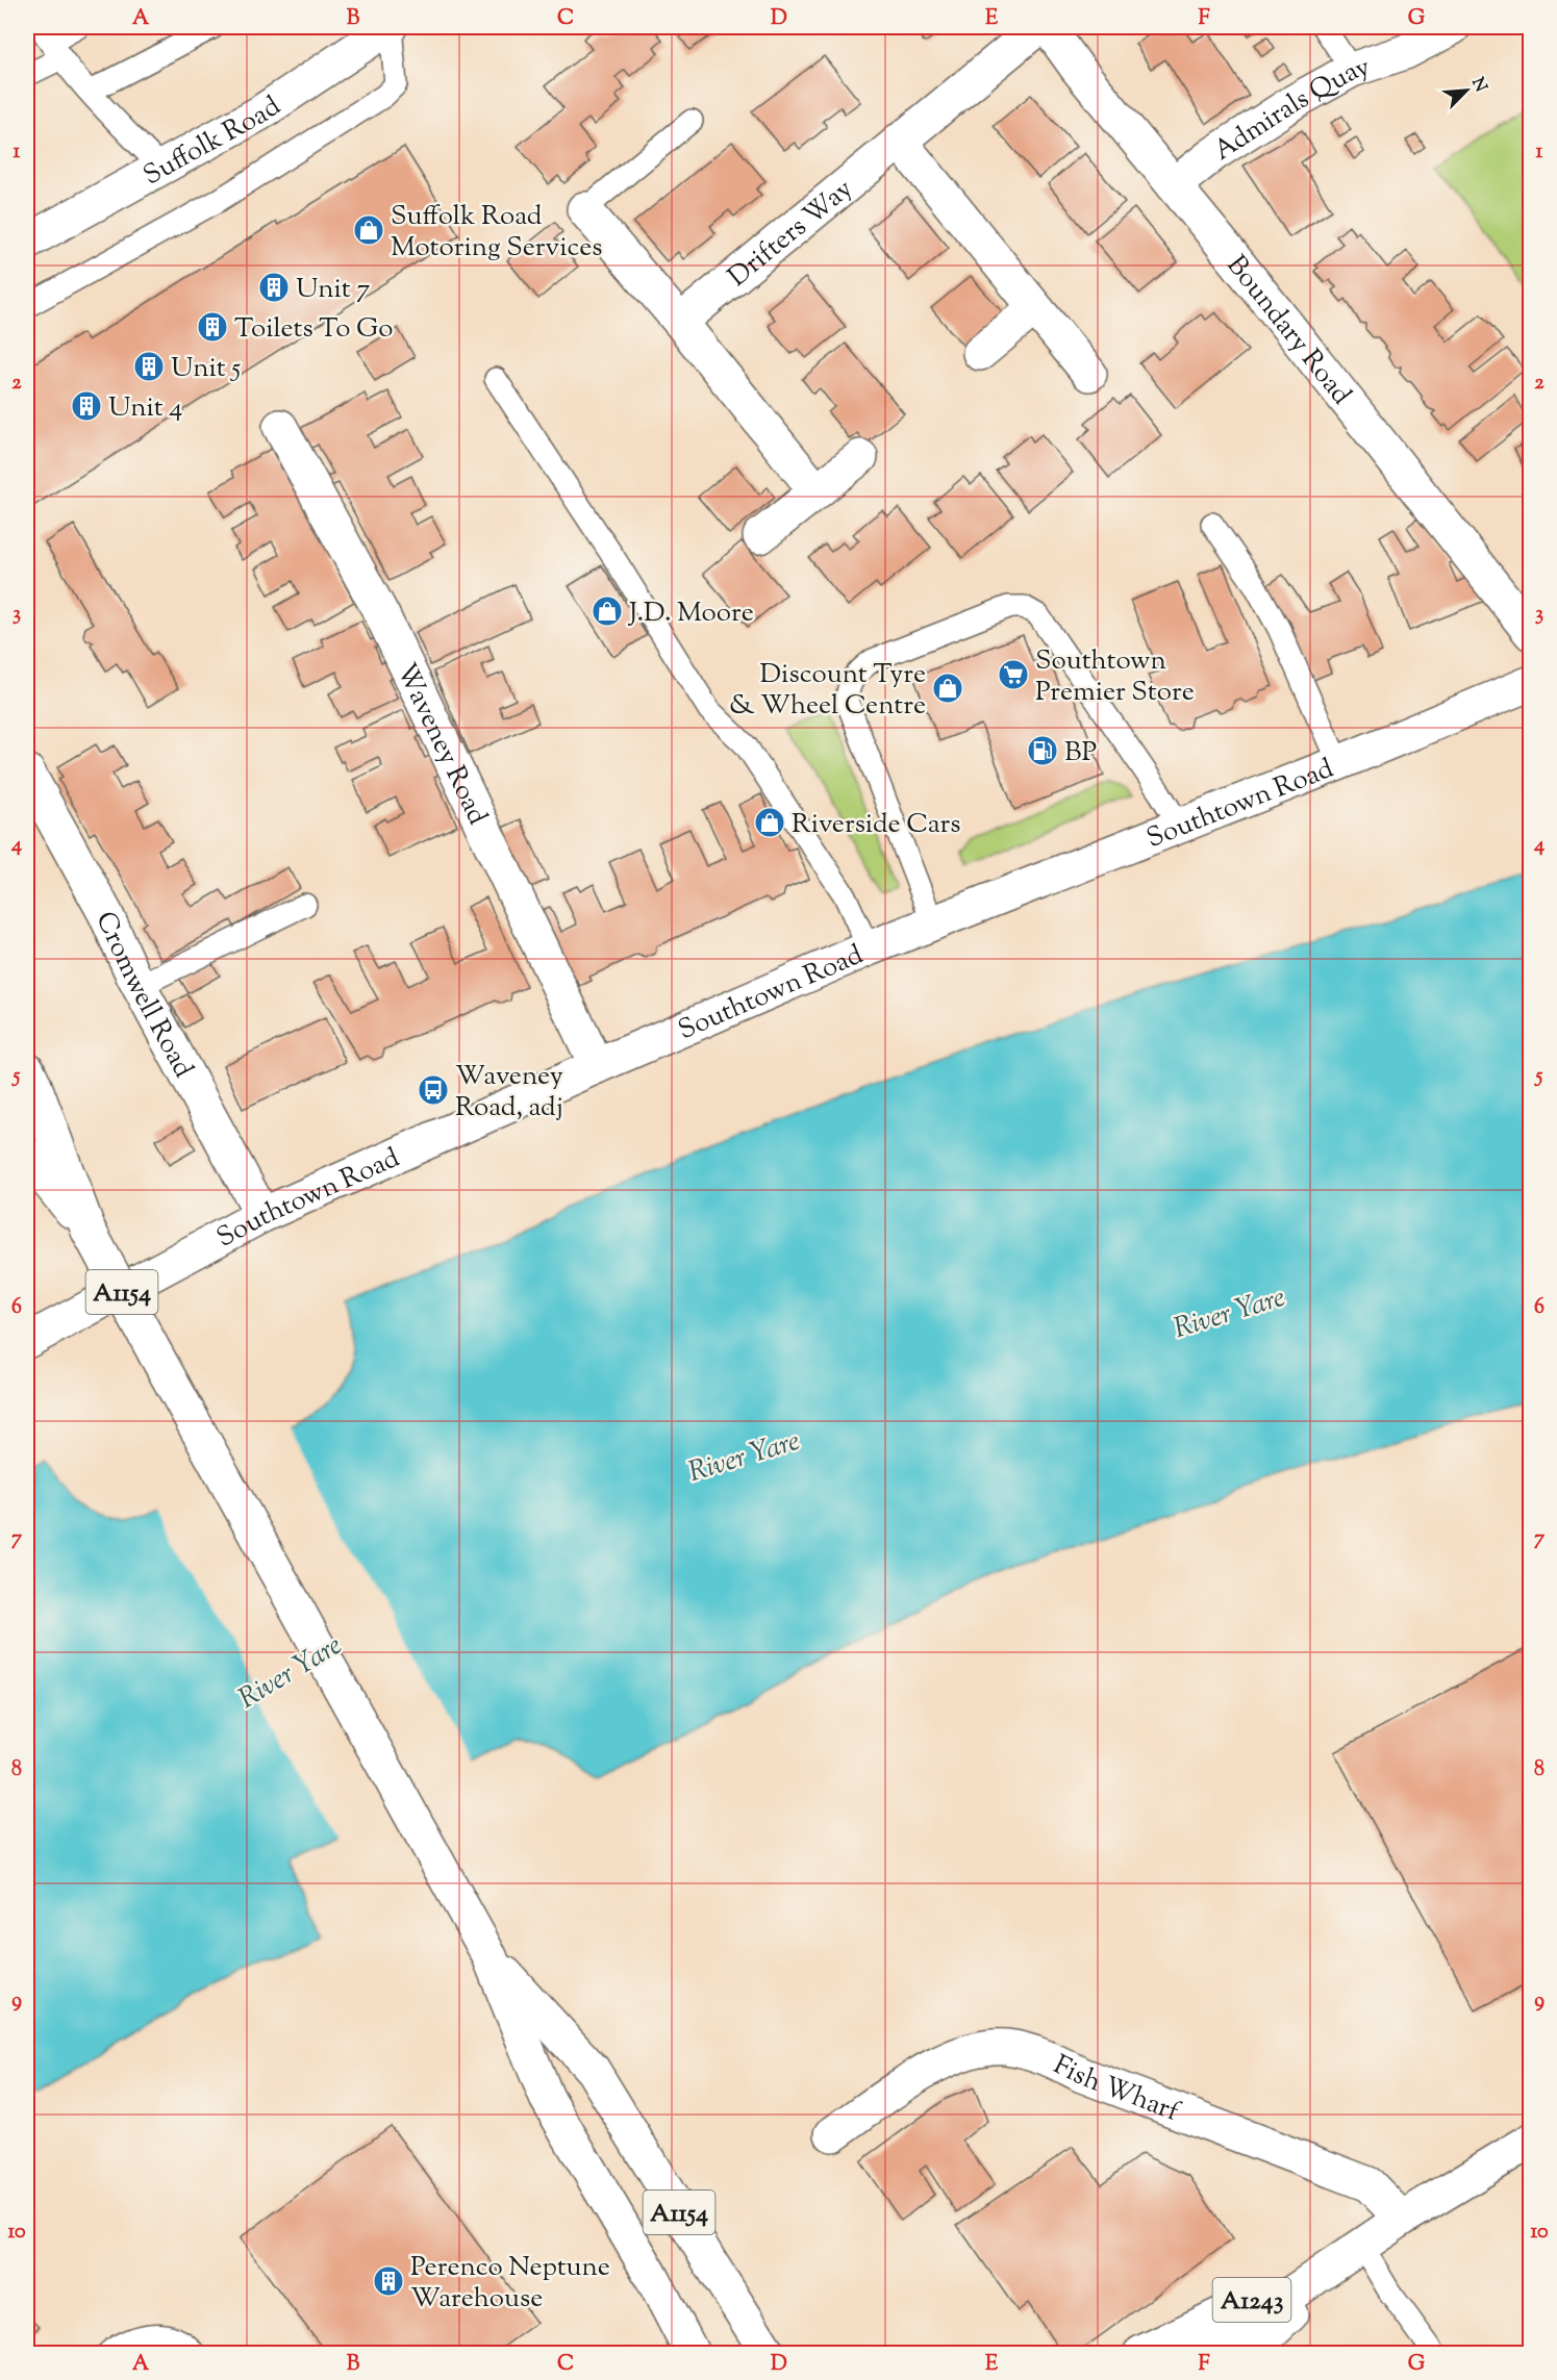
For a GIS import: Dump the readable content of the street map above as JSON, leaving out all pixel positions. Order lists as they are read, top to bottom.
{
  "streets": {
    "street": [
      "Admirals Quay",
      "Suffolk Road",
      "Drifters Way",
      "Boundary Road",
      "Waveney Road",
      "Southtown Road",
      "Cromwell Road",
      "A1154",
      "Fish Wharf",
      "A1243"
    ]
  },
  "crossings": [
    ["Admirals Quay", "Boundary Road"],
    ["Waveney Road", "Southtown Road"],
    ["Southtown Road", "Cromwell Road"],
    ["Fish Wharf", "A1243"]
  ],
  "water": ["River Yare"],
  "places": {
    "shop": [
      "Suffolk Road Motoring Services",
      "J.D. Moore",
      "Discount Tyre & Wheel Centre",
      "Riverside Cars"
    ],
    "building": [
      "Unit 7",
      "Toilets To Go",
      "Unit 5",
      "Unit 4",
      "Perenco Neptune Warehouse"
    ],
    "supermarket": ["Southtown Premier Store"],
    "fuel station": ["BP"],
    "bus stop": ["Waveney Road, adj"]
  },
  "north": "top right",
  "grid": {
    "columns": [
      "A",
      "B",
      "C",
      "D",
      "E",
      "F",
      "G"
    ],
    "rows": [
      "1",
      "2",
      "3",
      "4",
      "5",
      "6",
      "7",
      "8",
      "9",
      "10"
    ]
  }
}
